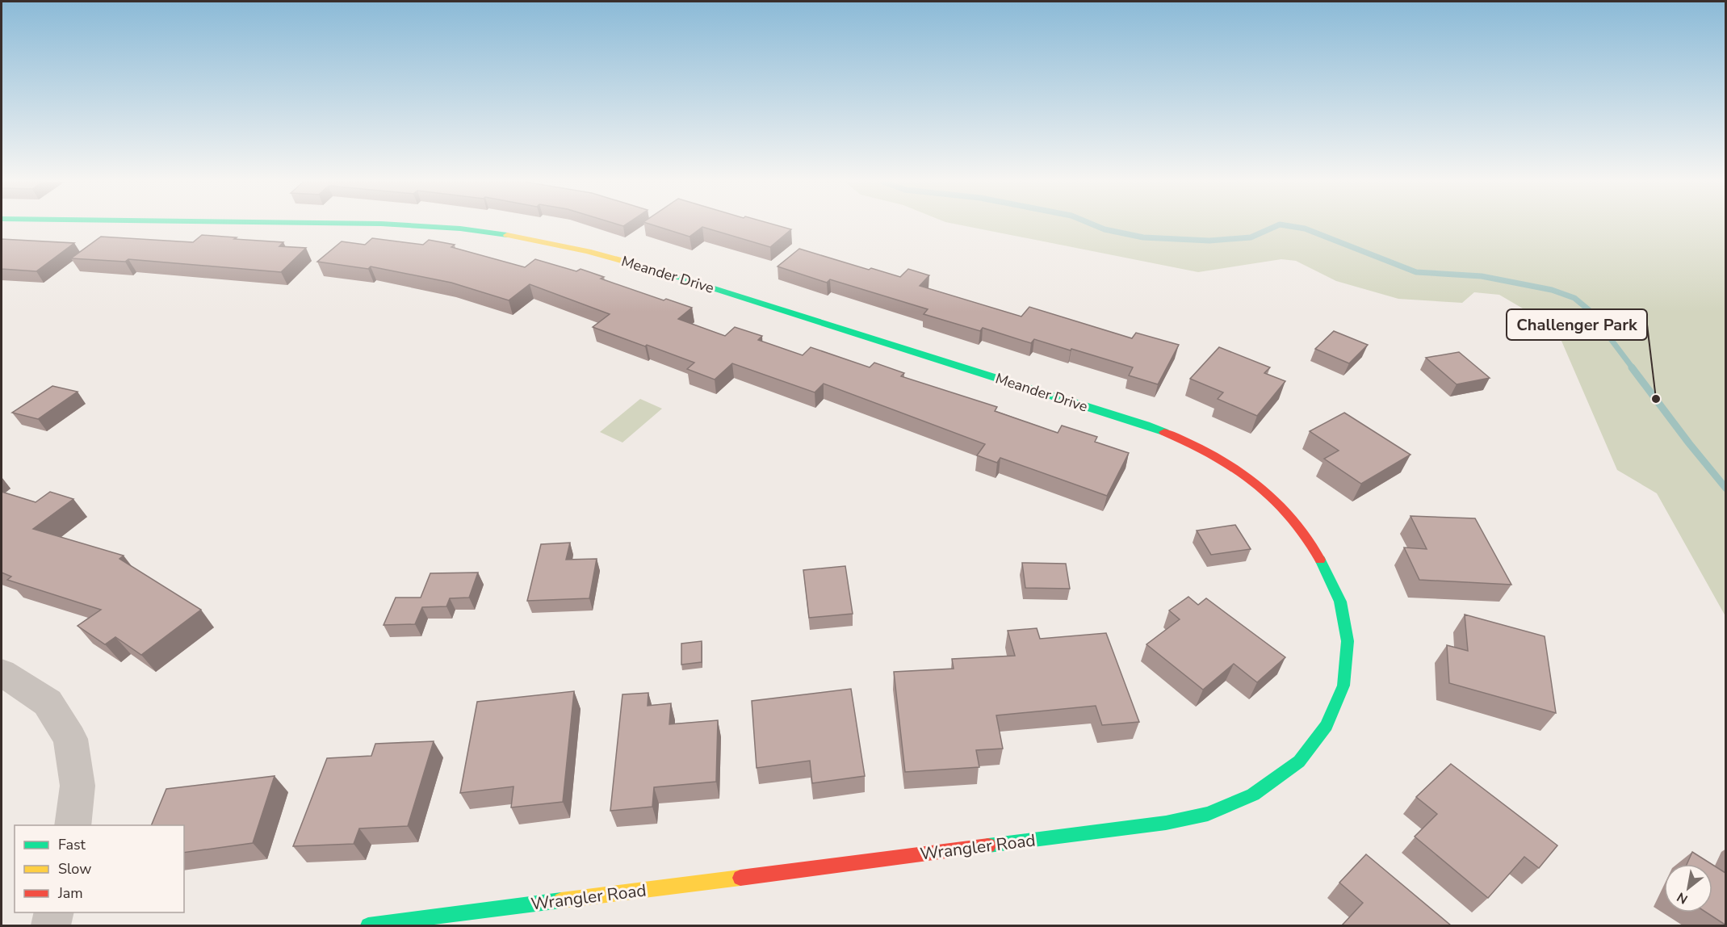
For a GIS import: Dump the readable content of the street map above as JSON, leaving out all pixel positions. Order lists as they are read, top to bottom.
{
  "streets": {
    "street": ["Meander Drive", "Wrangler Road"]
  },
  "crossings": [
    ["Meander Drive", "Wrangler Road"]
  ],
  "places": ["Challenger Park"],
  "legend": ["Fast", "Slow", "Jam"],
  "north": "bottom left"
}
